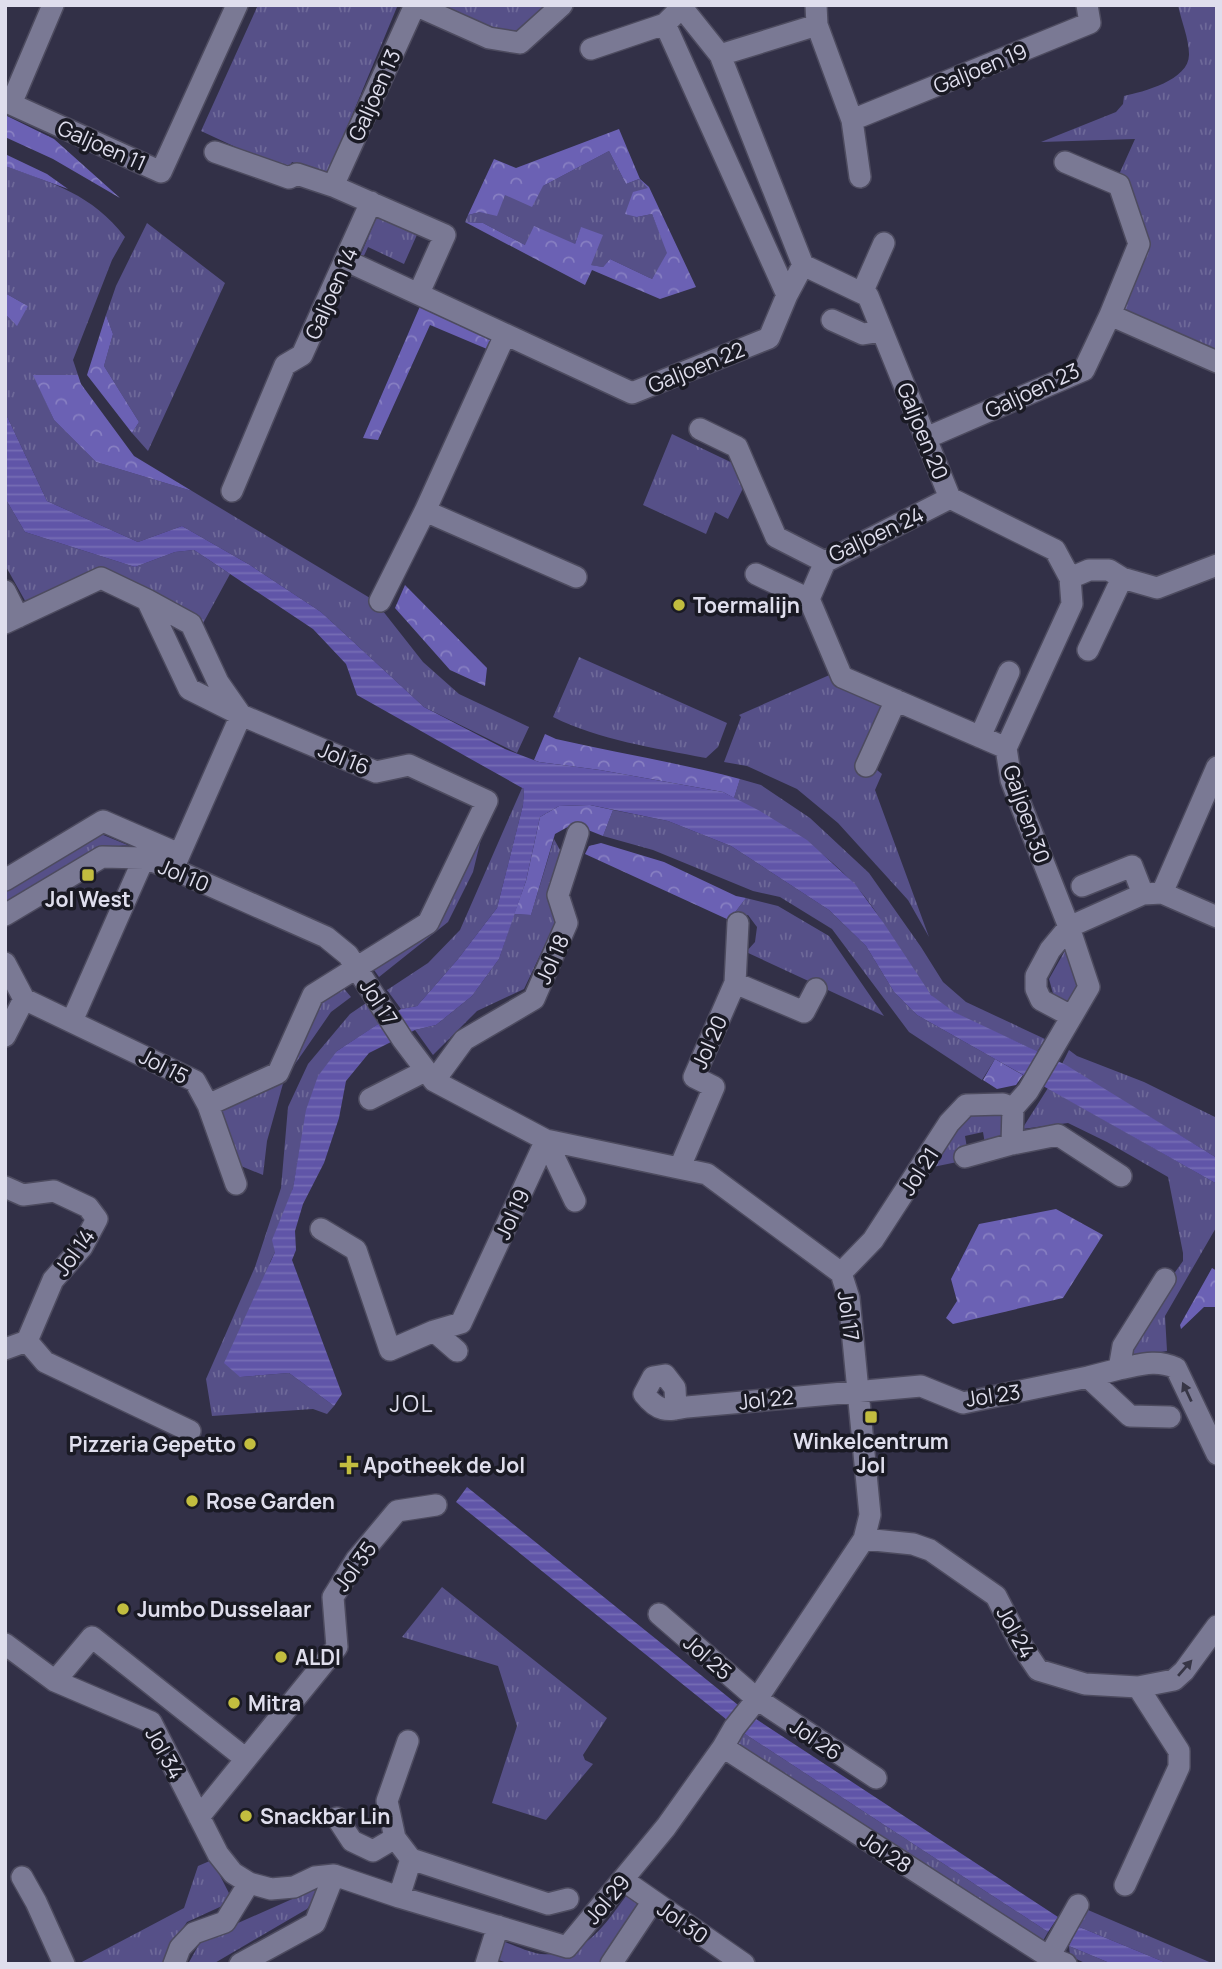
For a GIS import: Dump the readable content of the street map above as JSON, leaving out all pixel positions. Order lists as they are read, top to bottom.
{
  "streets": {
    "street": [
      "Galjoen 19",
      "Galjoen 13",
      "Galjoen 11",
      "Galjoen 14",
      "Galjoen 22",
      "Galjoen 23",
      "Galjoen 20",
      "Galjoen 24",
      "Jol 16",
      "Galjoen 30",
      "Jol 10",
      "Jol 18",
      "Jol 17",
      "Jol 20",
      "Jol 15",
      "Jol 21",
      "Jol 19",
      "Jol 14",
      "Jol 23",
      "Jol 22",
      "Jol 35",
      "Jol 24",
      "Jol 25",
      "Jol 26",
      "Jol 34",
      "Jol 28",
      "Jol 29",
      "Jol 30"
    ]
  },
  "crossings": [
    ["Galjoen 14", "Galjoen 22"],
    ["Galjoen 23", "Galjoen 20"],
    ["Galjoen 20", "Galjoen 24"],
    ["Galjoen 20", "Galjoen 30"],
    ["Galjoen 24", "Galjoen 30"],
    ["Jol 16", "Jol 10"],
    ["Jol 16", "Jol 17"],
    ["Galjoen 30", "Jol 21"],
    ["Jol 10", "Jol 17"],
    ["Jol 18", "Jol 17"],
    ["Jol 17", "Jol 20"],
    ["Jol 17", "Jol 21"],
    ["Jol 17", "Jol 19"],
    ["Jol 17", "Jol 23"],
    ["Jol 17", "Jol 22"],
    ["Jol 17", "Jol 24"],
    ["Jol 17", "Jol 25"],
    ["Jol 17", "Jol 26"],
    ["Jol 17", "Jol 29"],
    ["Jol 23", "Jol 22"],
    ["Jol 35", "Jol 34"],
    ["Jol 25", "Jol 26"],
    ["Jol 25", "Jol 29"],
    ["Jol 26", "Jol 29"],
    ["Jol 28", "Jol 29"],
    ["Jol 29", "Jol 30"]
  ],
  "districts": ["JOL"],
  "places": {
    "other": [
      "Toermalijn",
      "Pizzeria Gepetto",
      "Rose Garden",
      "Jumbo Dusselaar",
      "ALDI",
      "Mitra",
      "Snackbar Lin"
    ],
    "transit": ["Jol West", "Winkelcentrum Jol"],
    "health": ["Apotheek de Jol"]
  }
}
